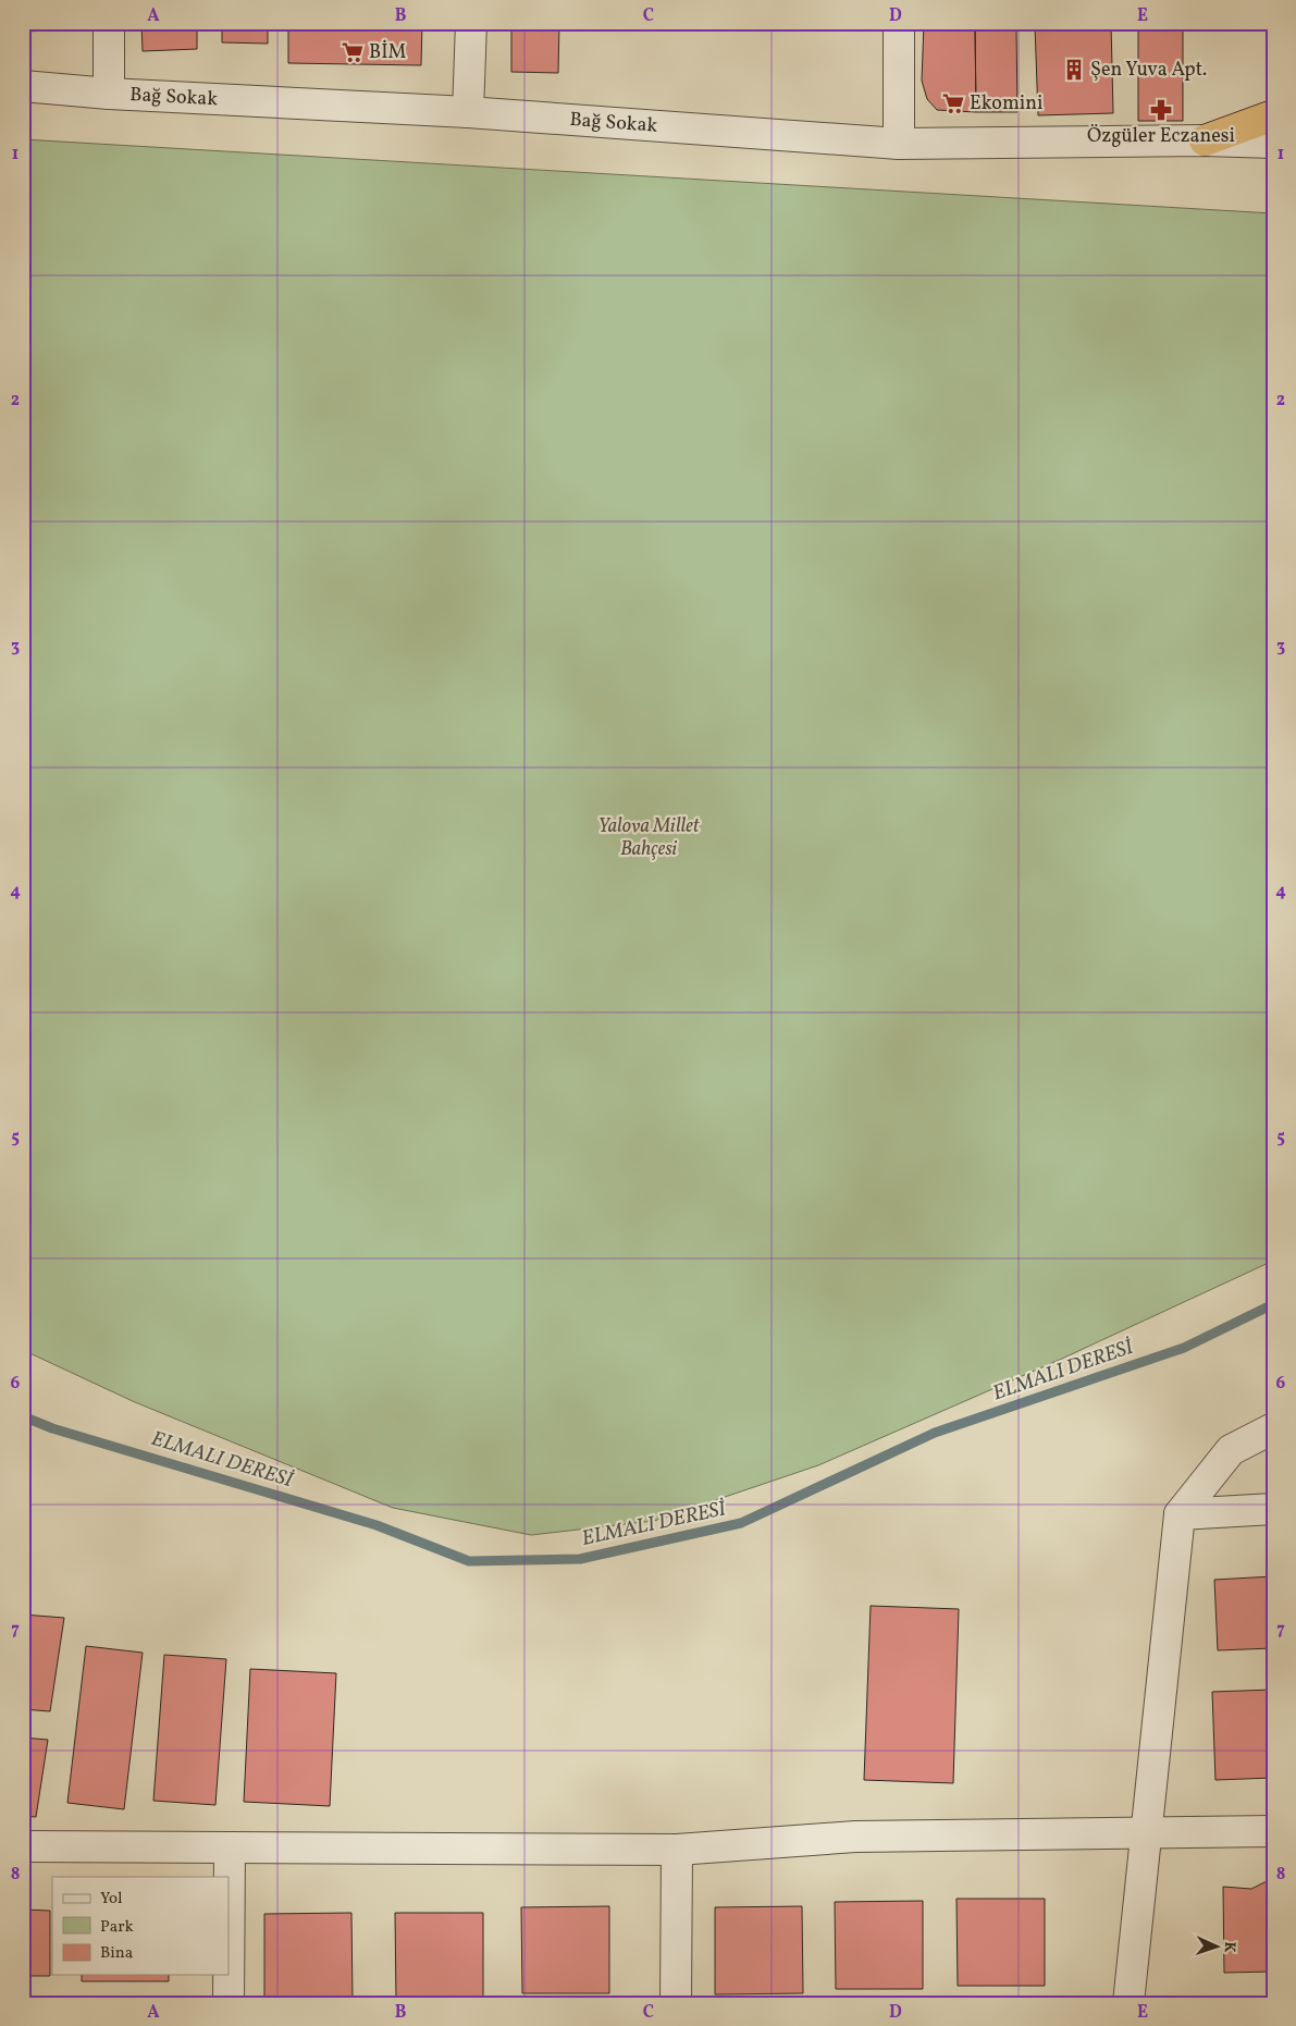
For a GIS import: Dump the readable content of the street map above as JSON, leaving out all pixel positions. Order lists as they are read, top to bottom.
{
  "streets": {
    "street": ["Bağ Sokak"]
  },
  "water": ["ELMALI DERESİ"],
  "parks": ["Yalova Millet Bahçesi"],
  "places": {
    "supermarket": ["BİM", "Ekomini"],
    "building": ["Şen Yuva Apt."],
    "pharmacy": ["Özgüler Eczanesi"]
  },
  "legend": ["Yol", "Park", "Bina"],
  "north": "right",
  "grid": {
    "columns": [
      "A",
      "B",
      "C",
      "D",
      "E"
    ],
    "rows": [
      "1",
      "2",
      "3",
      "4",
      "5",
      "6",
      "7",
      "8"
    ]
  }
}
